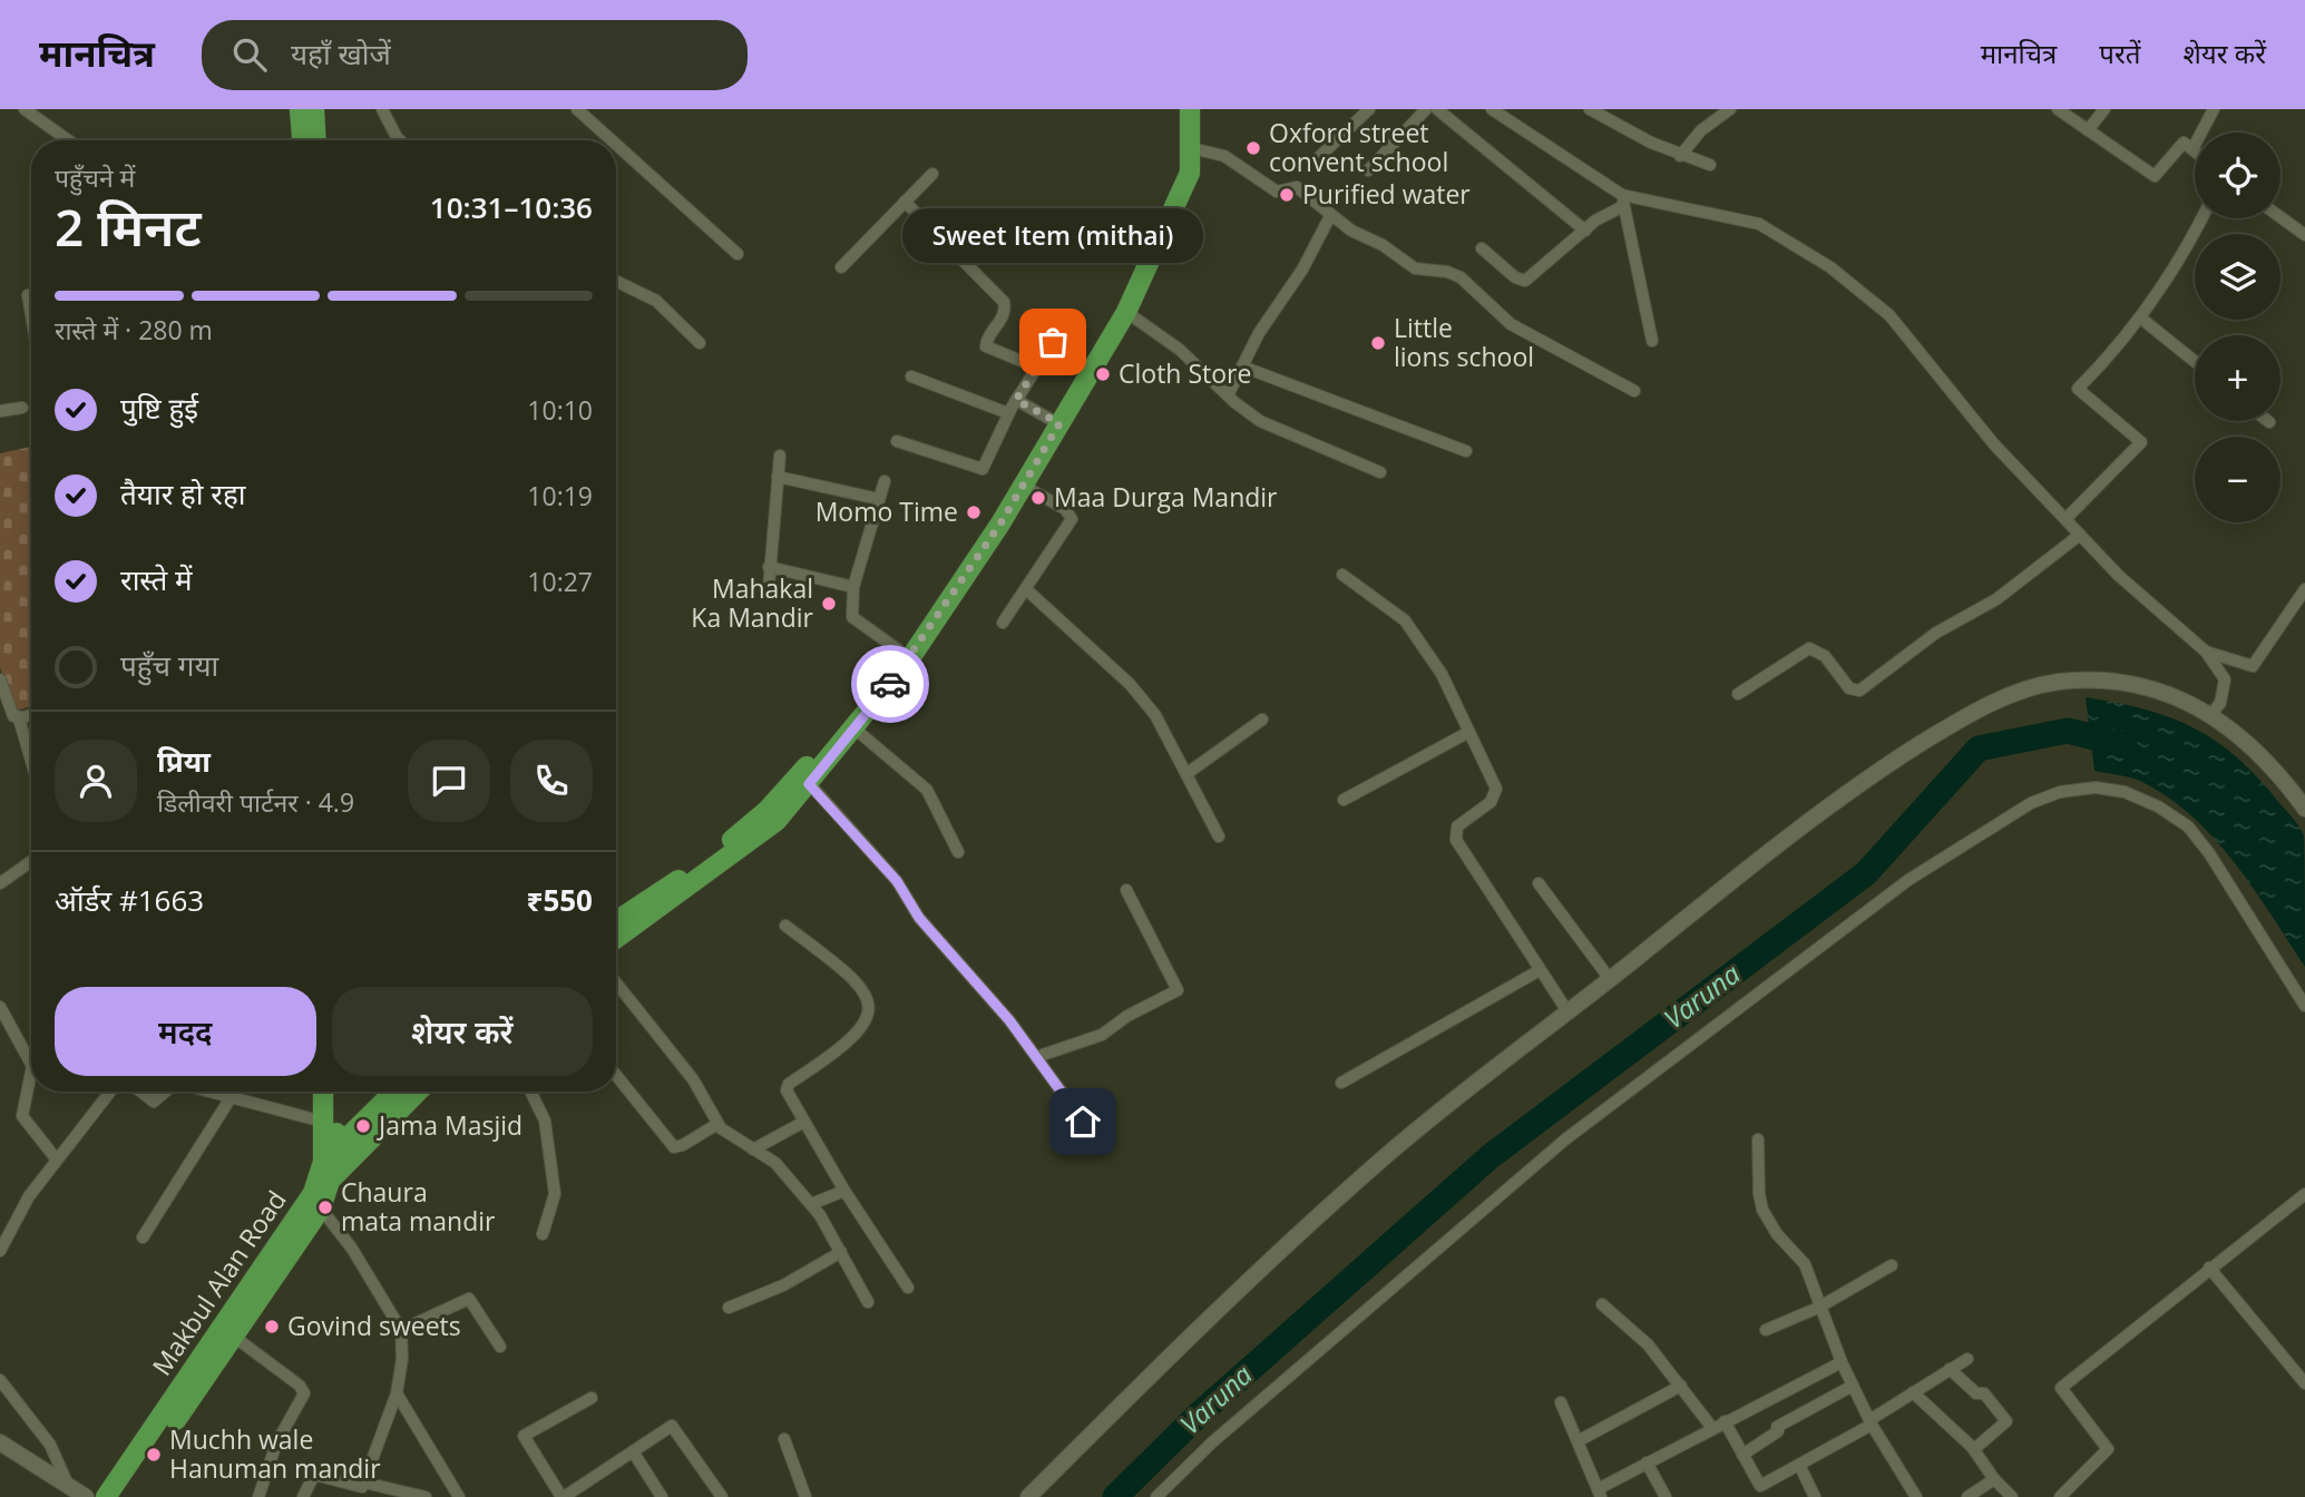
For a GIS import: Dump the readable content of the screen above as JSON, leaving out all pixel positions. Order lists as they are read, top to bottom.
{
  "streets": {
    "highway": ["Makbul Alan Road"]
  },
  "water": ["Varuna"],
  "places": [
    "Oxford street convent school",
    "Purified water",
    "Sweet Item (mithai)",
    "Little lions school",
    "Cloth Store",
    "Maa Durga Mandir",
    "Momo Time",
    "Mahakal Ka Mandir",
    "Jama Masjid",
    "Chaura mata mandir",
    "Govind sweets",
    "Muchh wale Hanuman mandir"
  ],
  "page": {
    "header": "मानचित्र",
    "search": "यहाँ खोजें",
    "nav": ["मानचित्र", "परतें", "शेयर करें"],
    "map_buttons": ["+", "−"],
    "heading": ["2 मिनट", "पहुँचने में", "10:31–10:36"],
    "panel": [
      "प्रिया",
      "डिलीवरी पार्टनर · 4.9",
      "ऑर्डर #1663",
      "₹550"
    ],
    "bubble": "Sweet Item (mithai)",
    "bar": "रास्ते में · 280 m",
    "list": [
      ["पुष्टि हुई", "10:10"],
      ["तैयार हो रहा", "10:19"],
      ["रास्ते में", "10:27"],
      "पहुँच गया"
    ],
    "buttons": ["मदद", "शेयर करें"]
  }
}
